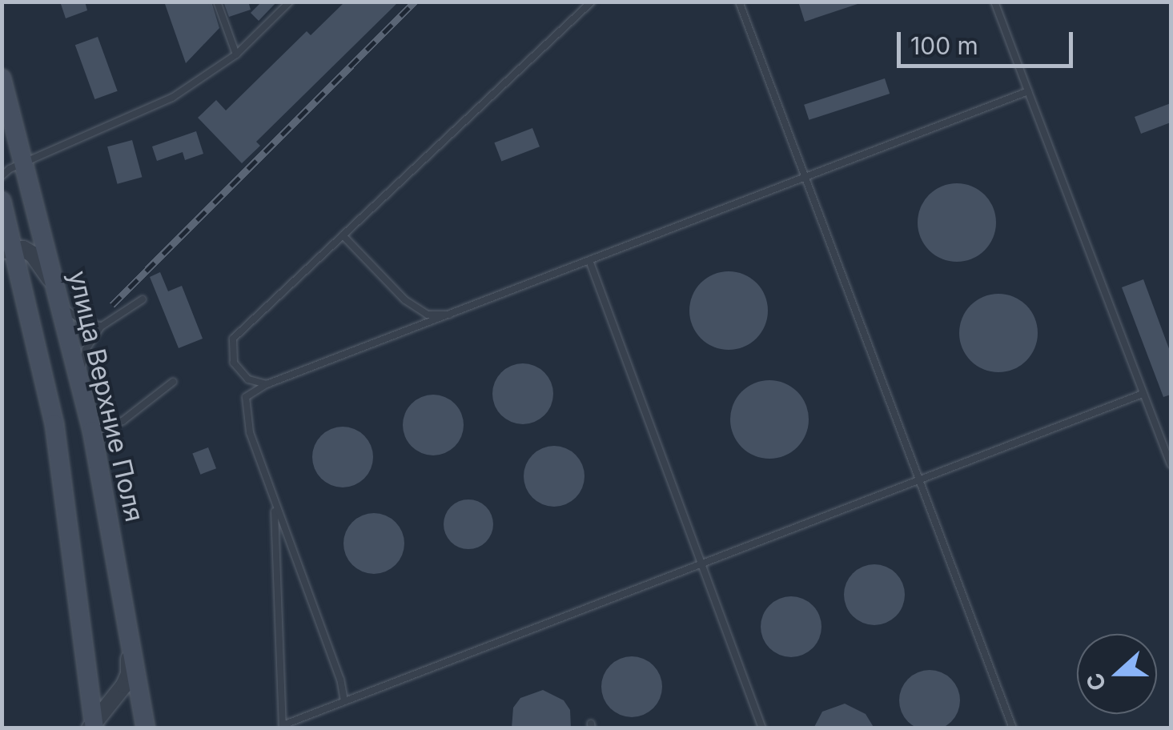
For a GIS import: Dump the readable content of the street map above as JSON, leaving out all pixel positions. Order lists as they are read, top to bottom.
{
  "streets": {
    "main road": ["улица Верхние Поля"]
  },
  "scale_bar": "100 m",
  "north": "left"
}
